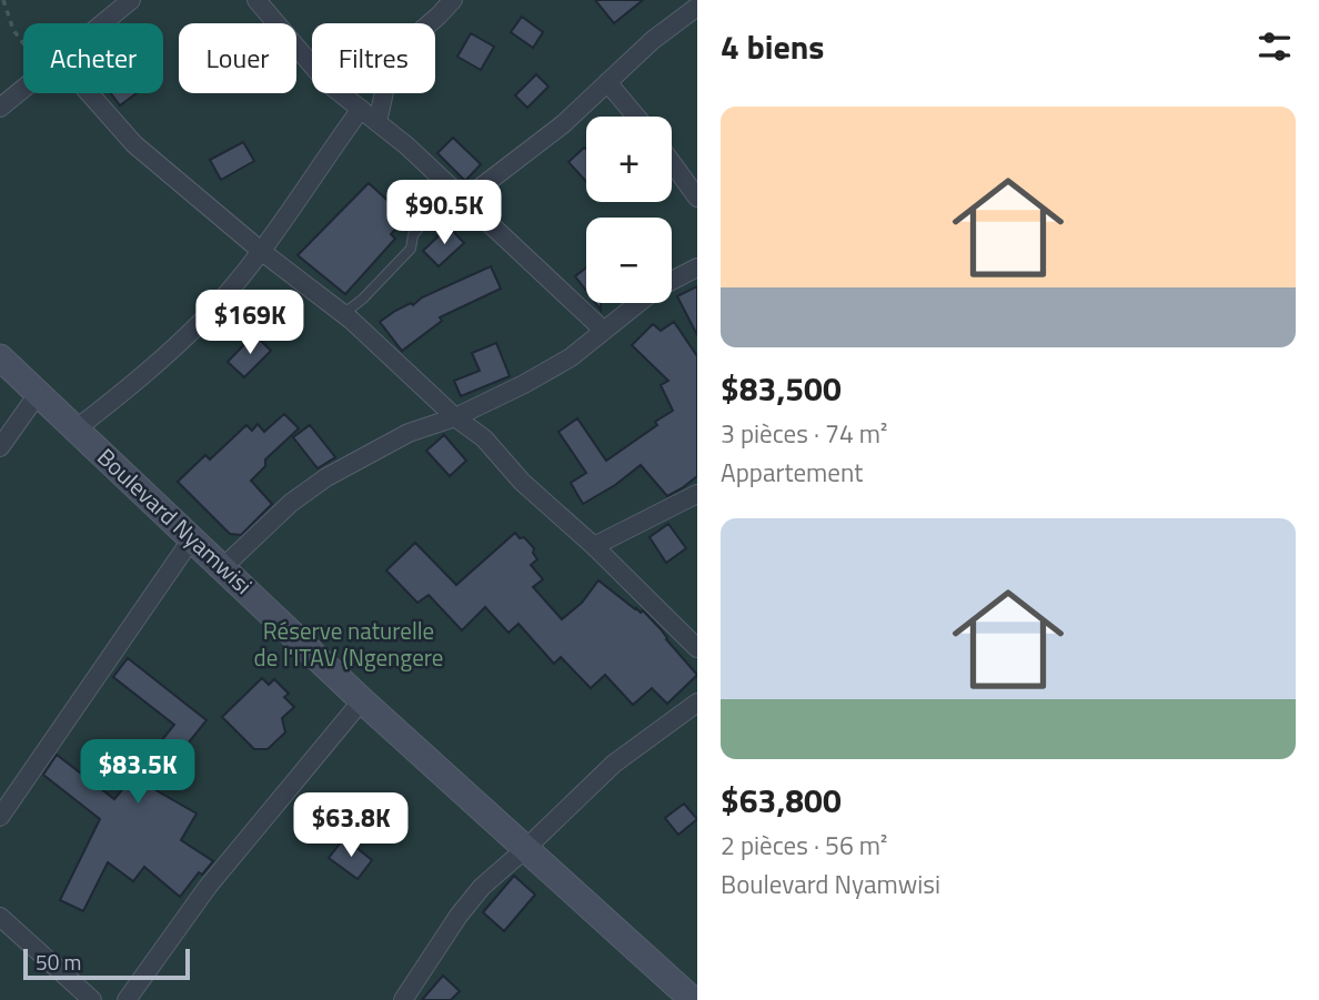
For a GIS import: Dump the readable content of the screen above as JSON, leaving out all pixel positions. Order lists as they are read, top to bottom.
{
  "streets": {
    "main road": ["Boulevard Nyamwisi"]
  },
  "parks": ["Réserve naturelle de l'ITAV (Ngengere"],
  "scale_bar": "50 m",
  "page": {
    "heading": "4 biens",
    "chip": ["Acheter", "Louer", "Filtres"],
    "list": [
      {
        "name": "$83,500",
        "note": "3 pièces · 74 m² · Appartement"
      },
      {
        "name": "$63,800",
        "note": "2 pièces · 56 m² · Boulevard Nyamwisi"
      }
    ],
    "map_buttons": ["+", "−"],
    "price": [
      "$90.5K",
      "$169K",
      "$83.5K",
      "$63.8K"
    ],
    "scale": "50 m"
  }
}
